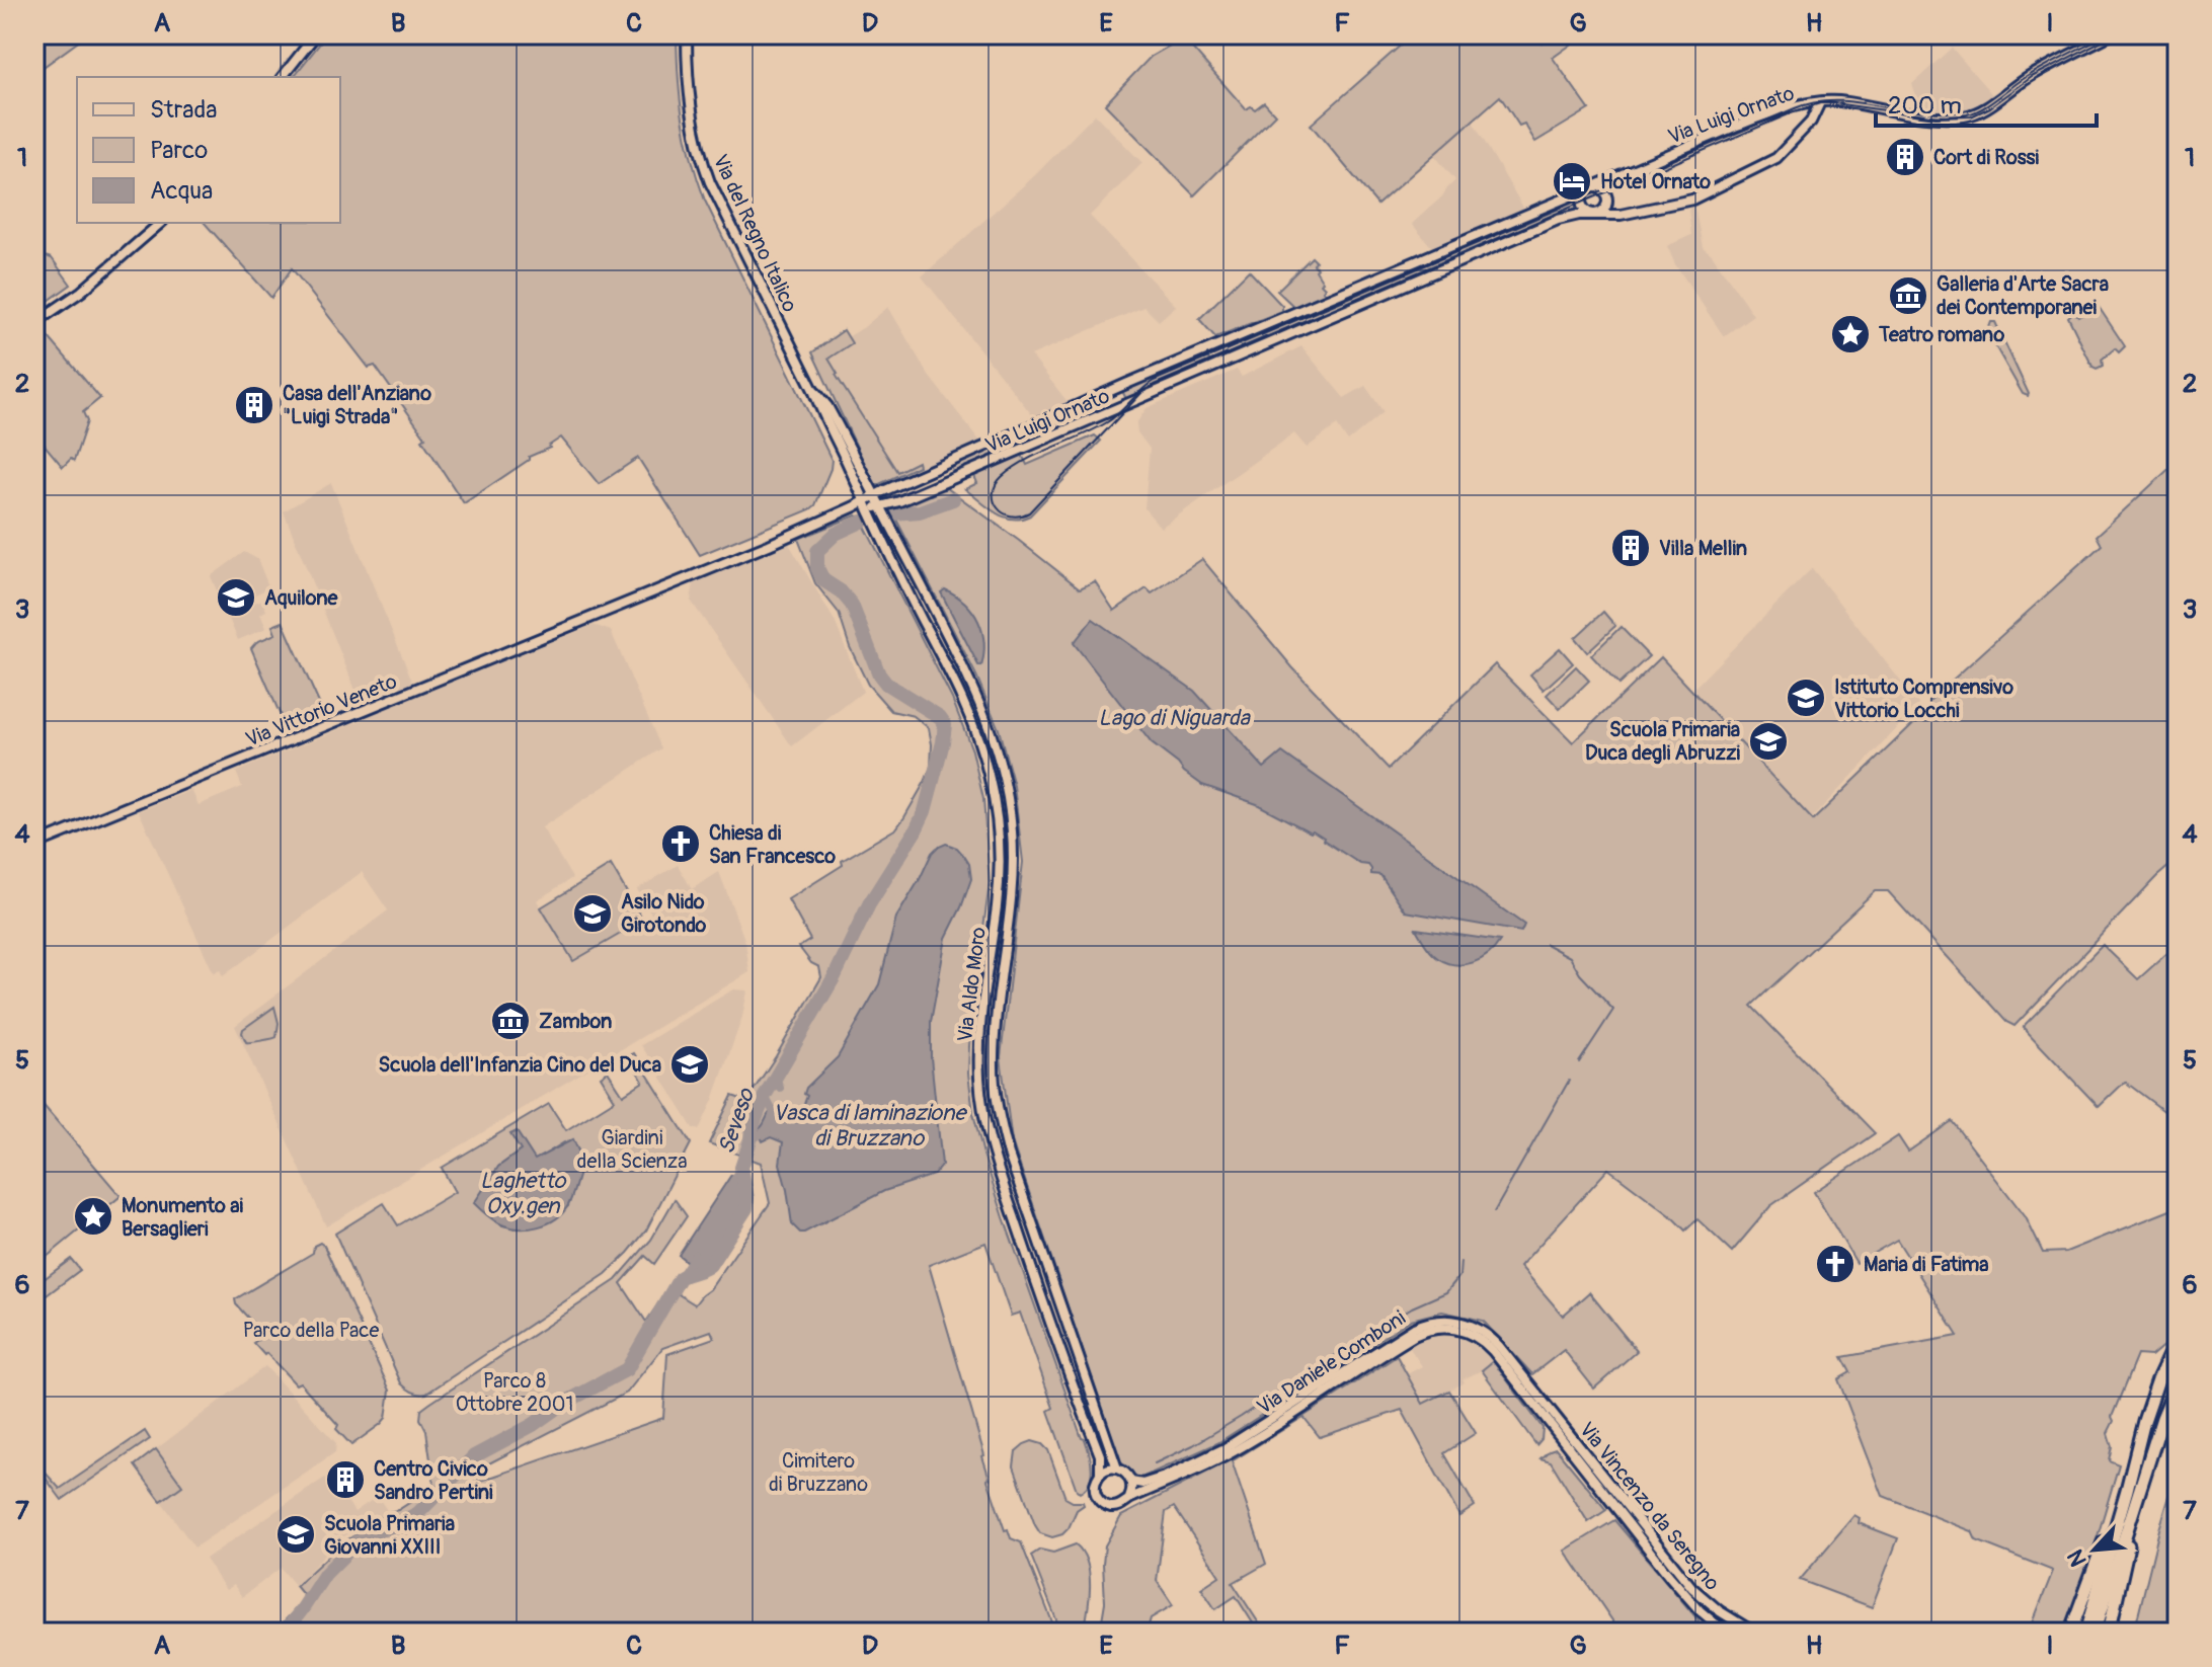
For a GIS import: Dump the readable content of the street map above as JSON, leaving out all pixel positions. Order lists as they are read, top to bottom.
{
  "streets": {
    "main road": [
      "Via Luigi Ornato",
      "Via del Regno Italico",
      "Via Vittorio Veneto",
      "Via Aldo Moro",
      "Via Daniele Comboni",
      "Via Vincenzo da Seregno"
    ]
  },
  "crossings": [
    ["Via Luigi Ornato", "Via del Regno Italico"],
    ["Via Luigi Ornato", "Via Vittorio Veneto"],
    ["Via Luigi Ornato", "Via Aldo Moro"],
    ["Via del Regno Italico", "Via Aldo Moro"],
    ["Via Aldo Moro", "Via Daniele Comboni"],
    ["Via Daniele Comboni", "Via Vincenzo da Seregno"]
  ],
  "water": [
    "Lago di Niguarda",
    "Vasca di laminazione di Bruzzano",
    "Seveso",
    "Laghetto Oxy.gen"
  ],
  "parks": [
    "Giardini della Scienza",
    "Parco della Pace",
    "Parco 8 Ottobre 2001",
    "Cimitero di Bruzzano"
  ],
  "places": {
    "building": [
      "Cort di Rossi",
      "Casa dell'Anziano \"Luigi Strada\"",
      "Villa Mellin",
      "Centro Civico Sandro Pertini"
    ],
    "hotel": ["Hotel Ornato"],
    "museum": ["Galleria d'Arte Sacra dei Contemporanei", "Zambon"],
    "place": ["Teatro romano", "Monumento ai Bersaglieri"],
    "school or university": [
      "Aquilone",
      "Istituto Comprensivo Vittorio Locchi",
      "Scuola Primaria Duca degli Abruzzi",
      "Asilo Nido Girotondo",
      "Scuola dell'Infanzia Cino del Duca",
      "Scuola Primaria Giovanni XXIII"
    ],
    "church": ["Chiesa di San Francesco", "Maria di Fatima"]
  },
  "legend": ["Strada", "Parco", "Acqua"],
  "scale_bar": "200 m",
  "north": "bottom left",
  "grid": {
    "columns": [
      "A",
      "B",
      "C",
      "D",
      "E",
      "F",
      "G",
      "H",
      "I"
    ],
    "rows": [
      "1",
      "2",
      "3",
      "4",
      "5",
      "6",
      "7"
    ]
  }
}
